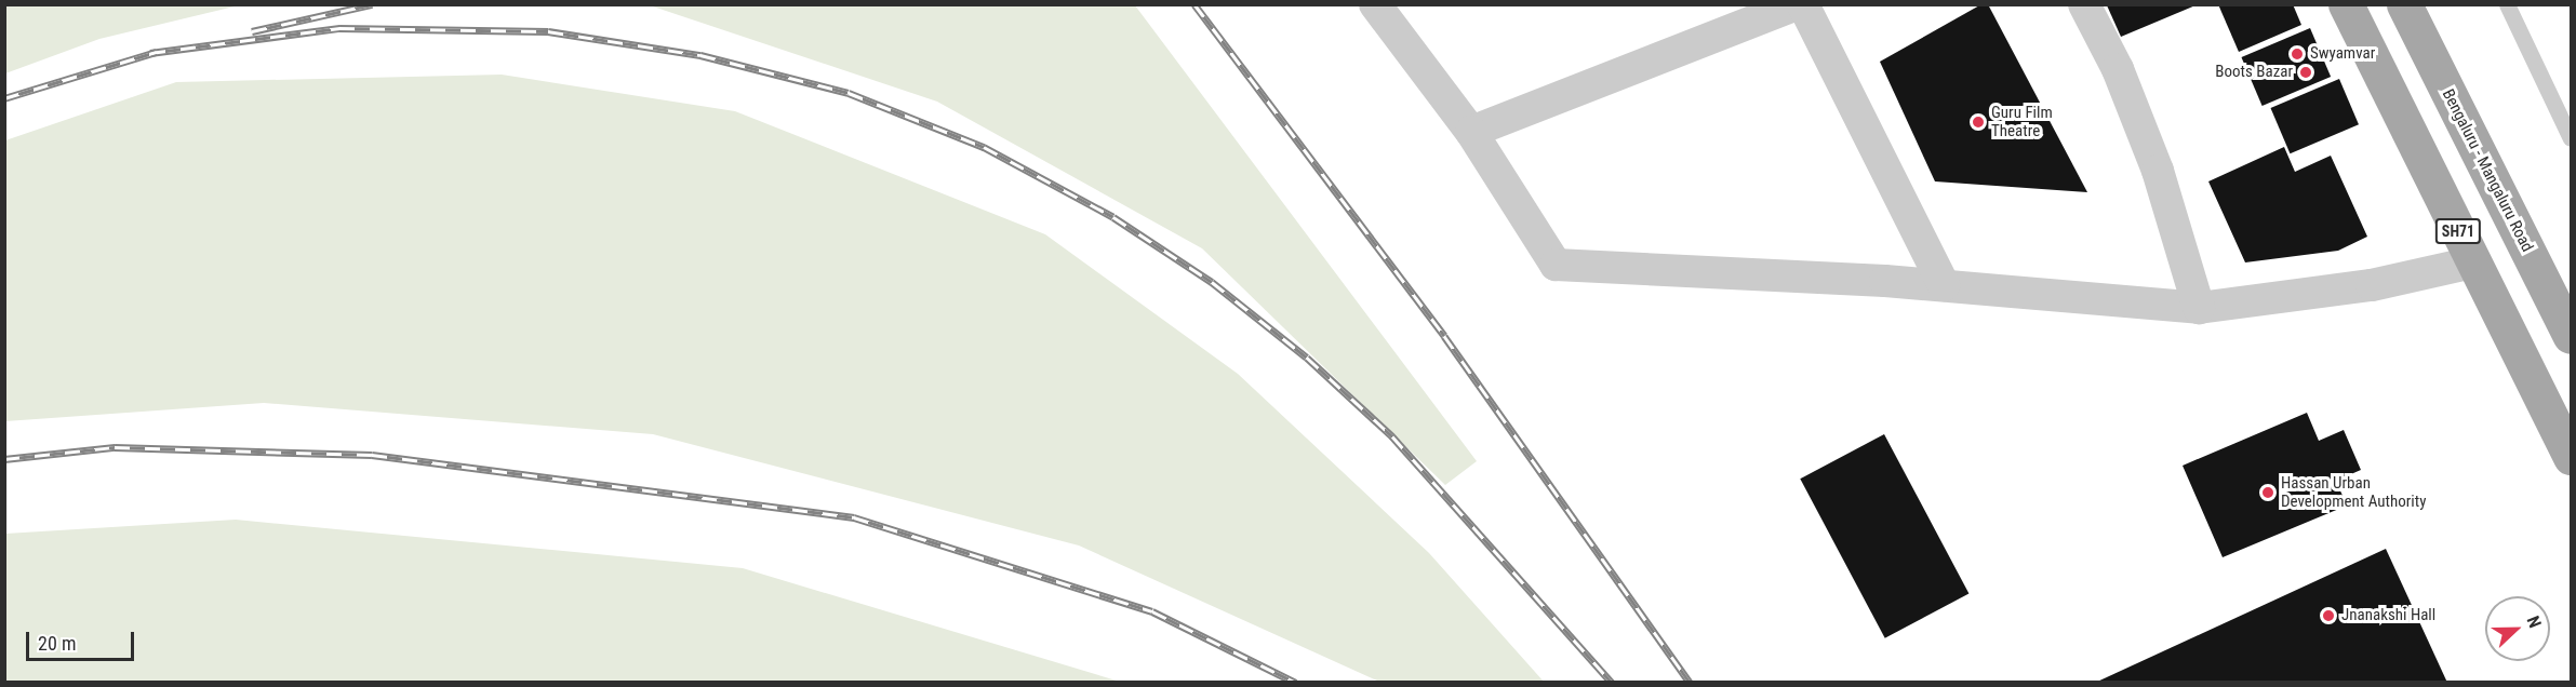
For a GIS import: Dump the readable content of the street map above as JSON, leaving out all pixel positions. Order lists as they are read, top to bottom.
{
  "streets": {
    "main road": ["Bengaluru - Mangaluru Road", "SH71"]
  },
  "places": [
    "Swyamvar",
    "Boots Bazar",
    "Guru Film Theatre",
    "Hassan Urban Development Authority",
    "Jnanakshi Hall"
  ],
  "scale_bar": "20 m",
  "north": "right"
}
